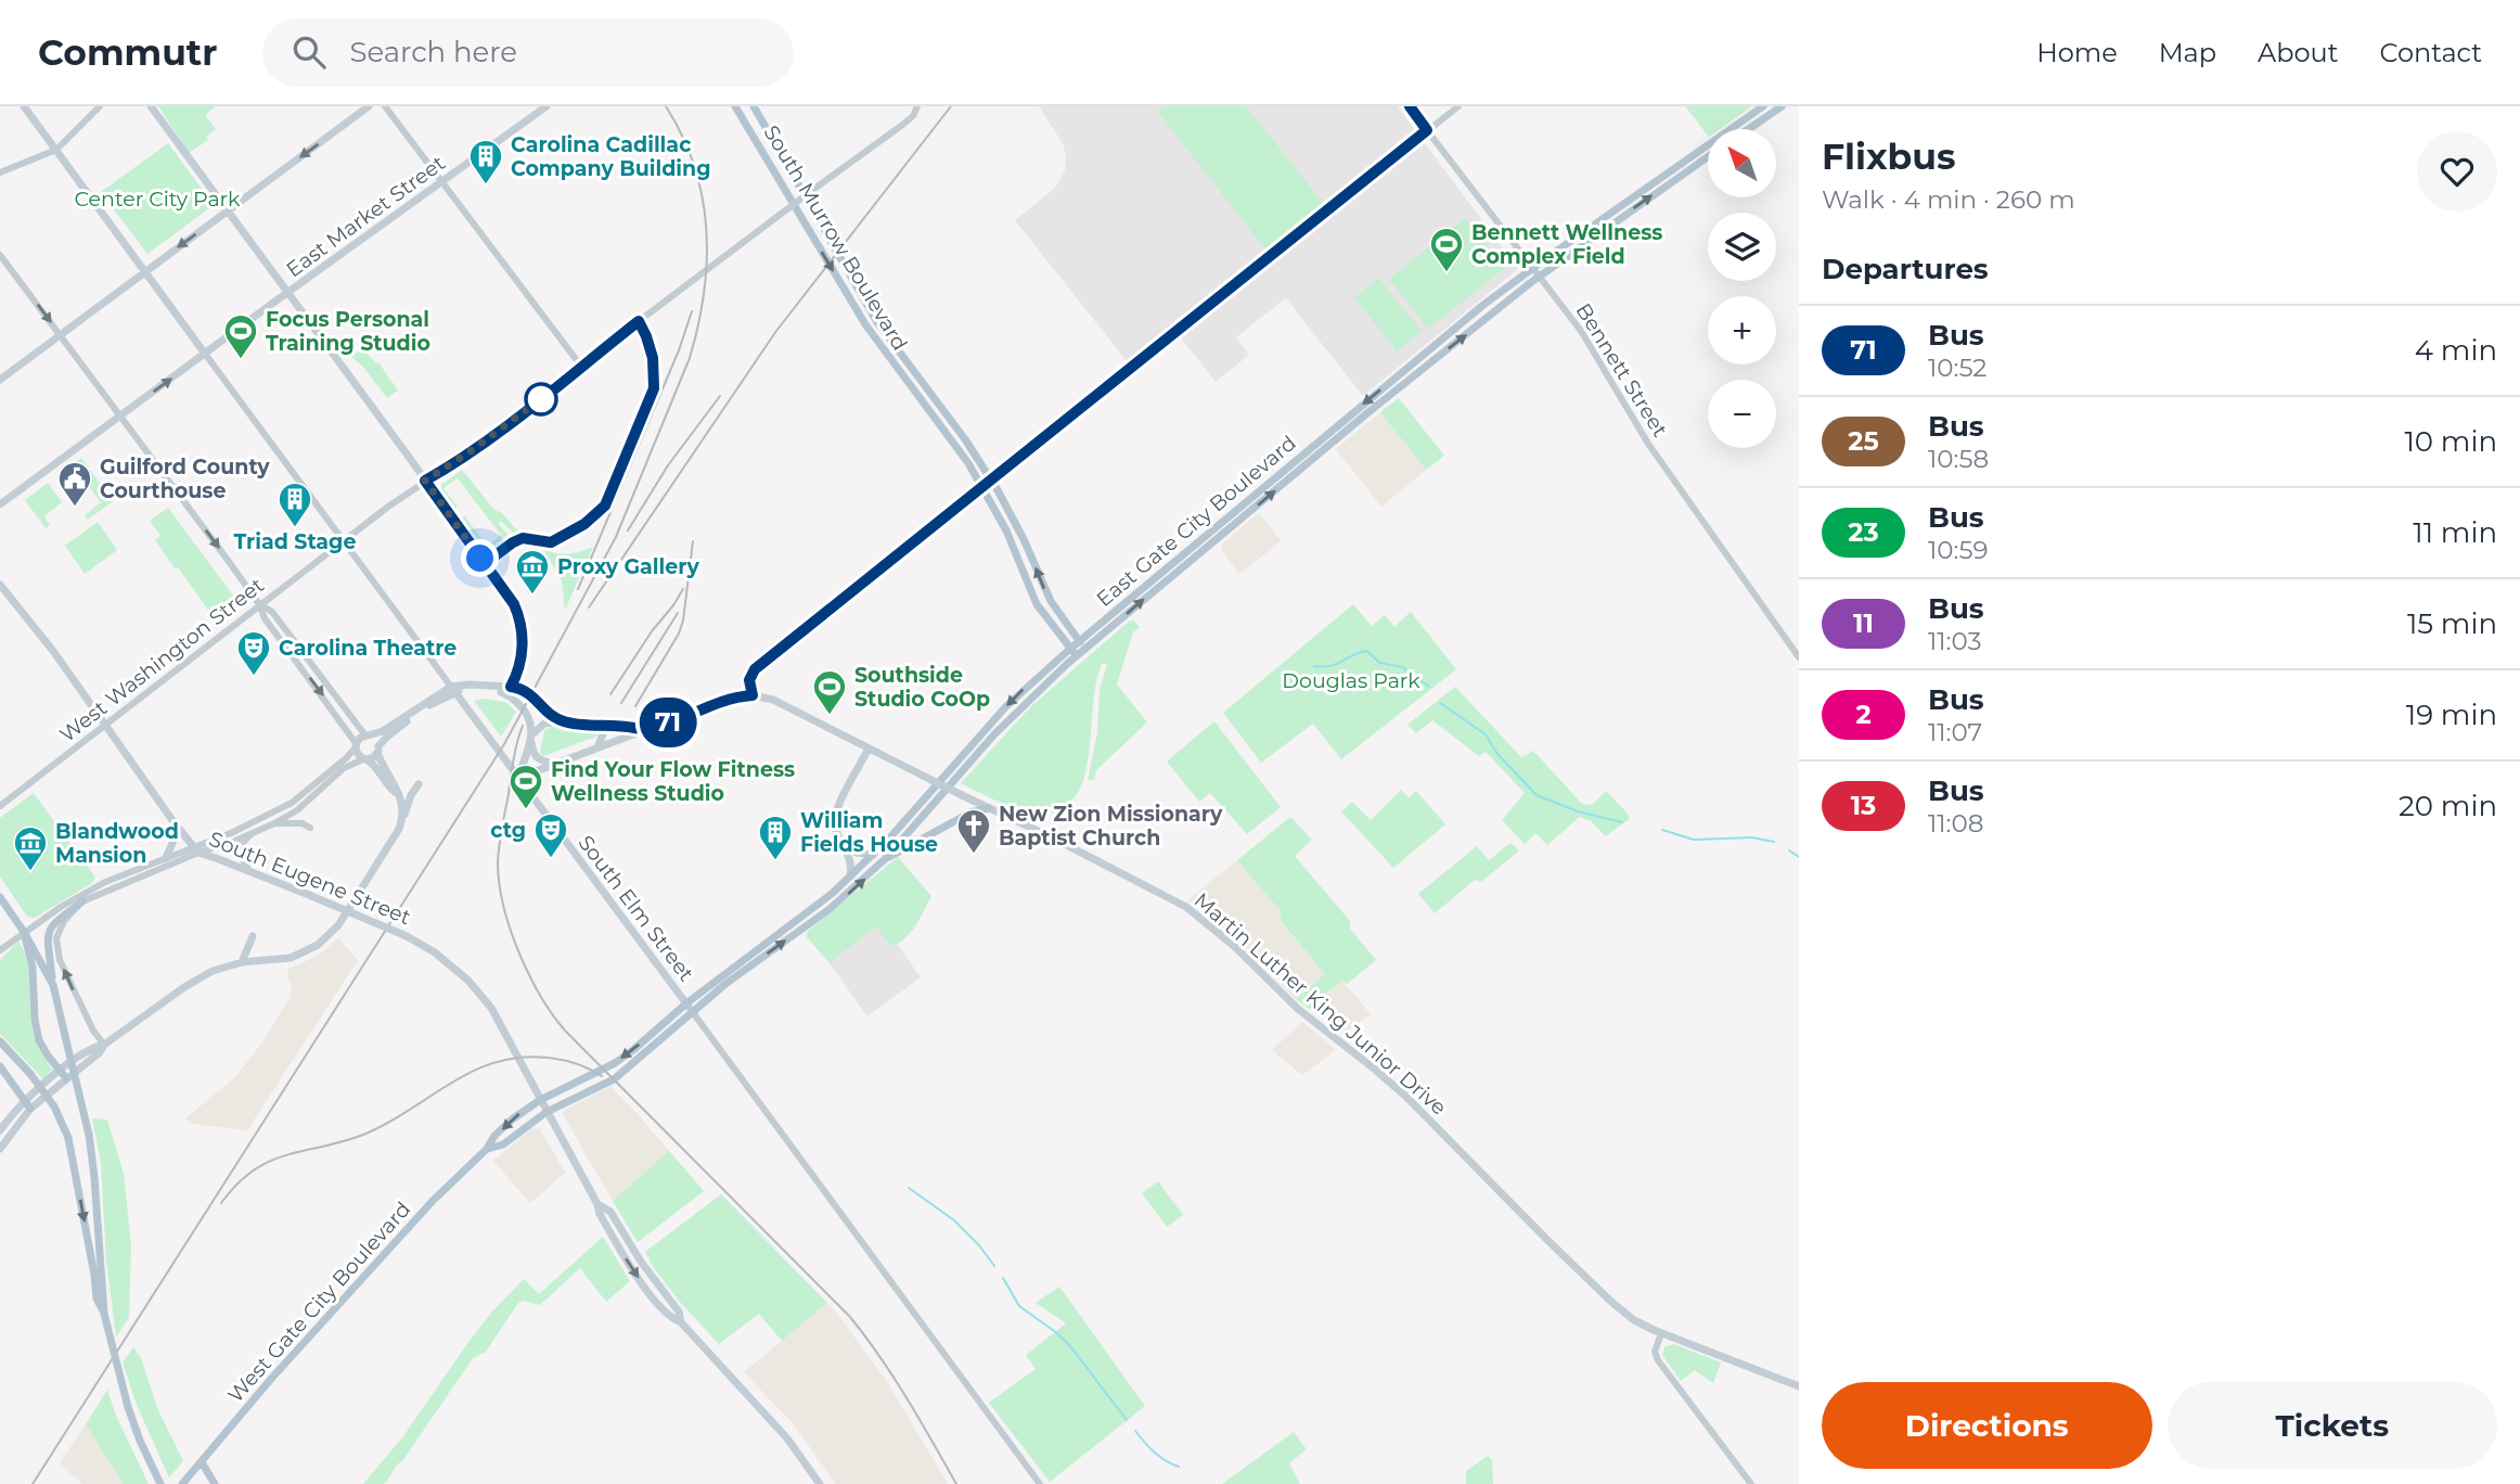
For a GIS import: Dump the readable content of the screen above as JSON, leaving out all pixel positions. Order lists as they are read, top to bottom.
{
  "streets": {
    "main road": [
      "East Market Street",
      "South Murrow Boulevard",
      "East Gate City Boulevard",
      "South Eugene Street",
      "South Elm Street",
      "Martin Luther King Junior Drive",
      "West Gate City Boulevard"
    ],
    "street": ["Bennett Street", "West Washington Street"]
  },
  "crossings": [
    ["East Market Street", "South Elm Street"],
    ["South Murrow Boulevard", "East Gate City Boulevard"],
    ["Bennett Street", "East Gate City Boulevard"],
    ["East Gate City Boulevard", "South Elm Street"],
    ["East Gate City Boulevard", "West Gate City Boulevard"],
    ["West Washington Street", "South Eugene Street"],
    ["West Washington Street", "South Elm Street"],
    ["South Eugene Street", "West Gate City Boulevard"],
    ["South Elm Street", "West Gate City Boulevard"]
  ],
  "parks": ["Center City Park", "Douglas Park"],
  "places": {
    "building": ["Carolina Cadillac Company Building", "Triad Stage", "William Fields House"],
    "sports": [
      "Bennett Wellness Complex Field",
      "Focus Personal Training Studio",
      "Southside Studio CoOp",
      "Find Your Flow Fitness Wellness Studio"
    ],
    "public building": ["Guilford County Courthouse"],
    "museum": ["Proxy Gallery", "Blandwood Mansion"],
    "theatre": ["Carolina Theatre", "ctg"],
    "church": ["New Zion Missionary Baptist Church"]
  },
  "lines": ["bus line 71"],
  "north": "top left",
  "page": {
    "header": "Commutr",
    "search": "Search here",
    "nav": [
      "Home",
      "Map",
      "About",
      "Contact"
    ],
    "on_map": "71",
    "heading": [
      ["Flixbus", "Walk · 4 min · 260 m"],
      "Departures"
    ],
    "map_buttons": ["+", "−"],
    "list": [
      {
        "mark": "71",
        "name": "Bus",
        "note": "10:52",
        "value": "4 min"
      },
      {
        "mark": "25",
        "name": "Bus",
        "note": "10:58",
        "value": "10 min"
      },
      {
        "mark": "23",
        "name": "Bus",
        "note": "10:59",
        "value": "11 min"
      },
      {
        "mark": "11",
        "name": "Bus",
        "note": "11:03",
        "value": "15 min"
      },
      {
        "mark": "2",
        "name": "Bus",
        "note": "11:07",
        "value": "19 min"
      },
      {
        "mark": "13",
        "name": "Bus",
        "note": "11:08",
        "value": "20 min"
      }
    ],
    "buttons": ["Directions", "Tickets"]
  }
}
